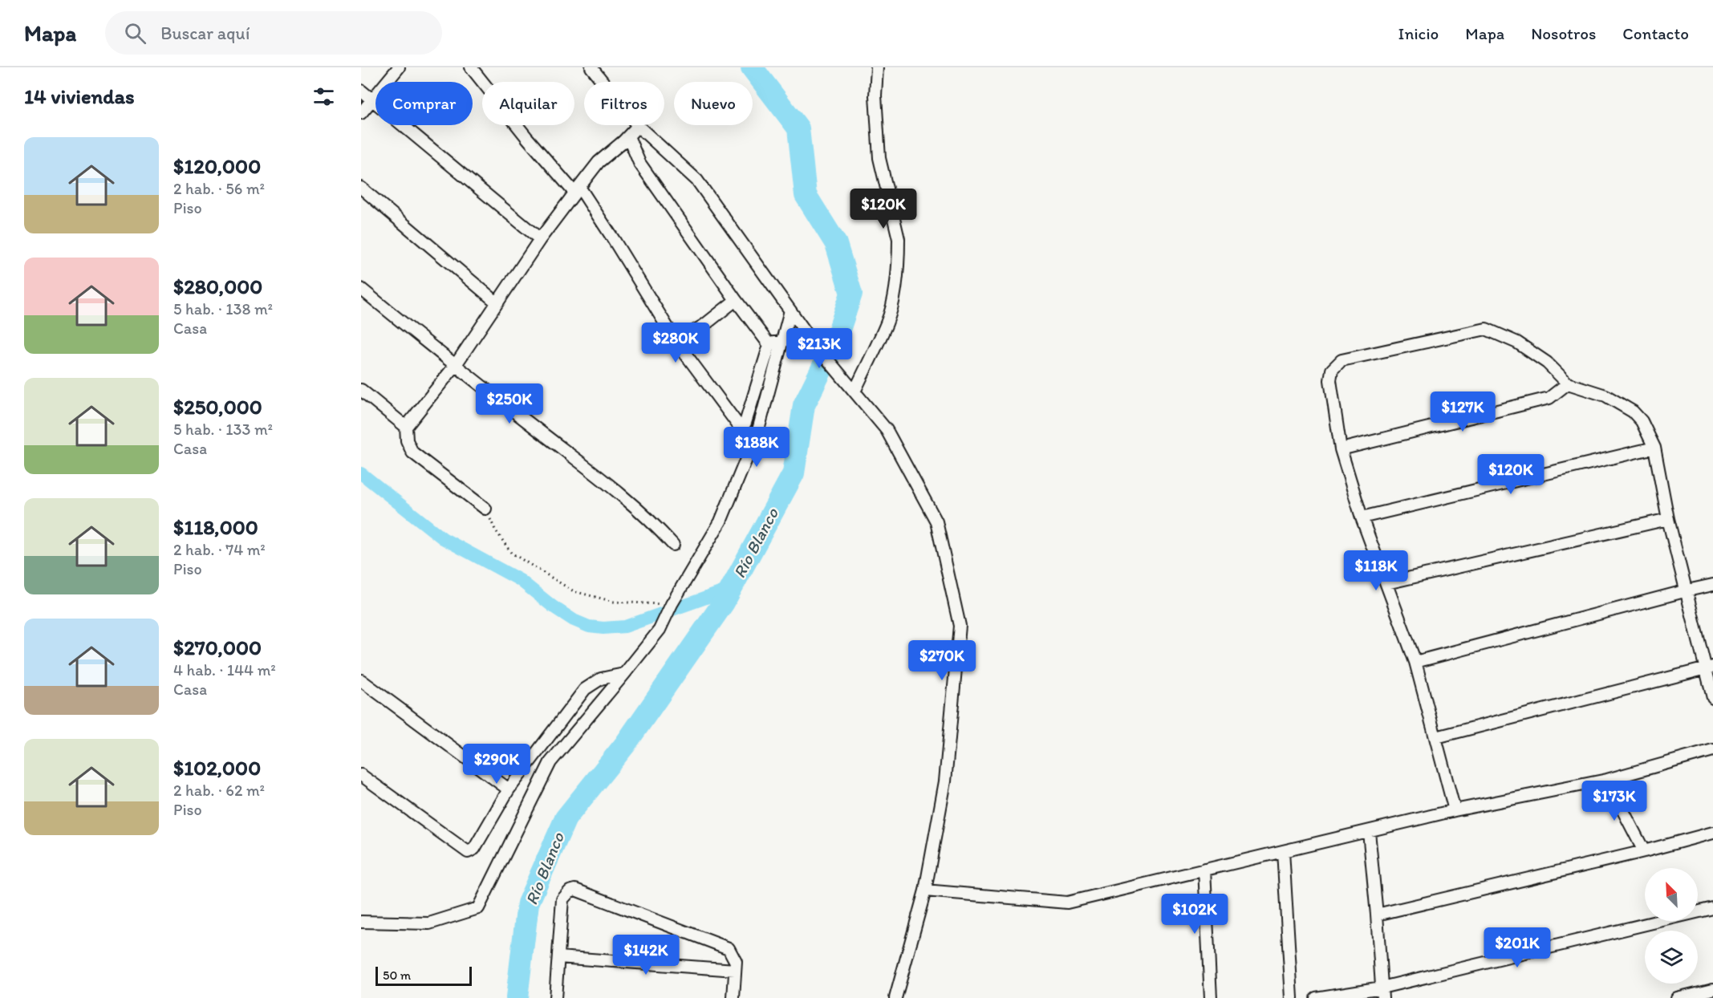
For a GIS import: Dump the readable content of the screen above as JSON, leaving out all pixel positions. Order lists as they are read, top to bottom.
{
  "water": ["Río Blanco"],
  "scale_bar": "50 m",
  "north": "top left",
  "page": {
    "header": "Mapa",
    "search": "Buscar aquí",
    "nav": [
      "Inicio",
      "Mapa",
      "Nosotros",
      "Contacto"
    ],
    "heading": "14 viviendas",
    "chip": [
      "Comprar",
      "Alquilar",
      "Filtros",
      "Nuevo"
    ],
    "list": [
      {
        "name": "$120,000",
        "note": "2 hab. · 56 m² · Piso"
      },
      {
        "name": "$280,000",
        "note": "5 hab. · 138 m² · Casa"
      },
      {
        "name": "$250,000",
        "note": "5 hab. · 133 m² · Casa"
      },
      {
        "name": "$118,000",
        "note": "2 hab. · 74 m² · Piso"
      },
      {
        "name": "$270,000",
        "note": "4 hab. · 144 m² · Casa"
      },
      {
        "name": "$102,000",
        "note": "2 hab. · 62 m² · Piso"
      }
    ],
    "price": [
      "$120K",
      "$280K",
      "$213K",
      "$250K",
      "$127K",
      "$188K",
      "$120K",
      "$118K",
      "$270K",
      "$290K",
      "$173K",
      "$102K",
      "$201K",
      "$142K"
    ],
    "scale": "50 m"
  }
}
